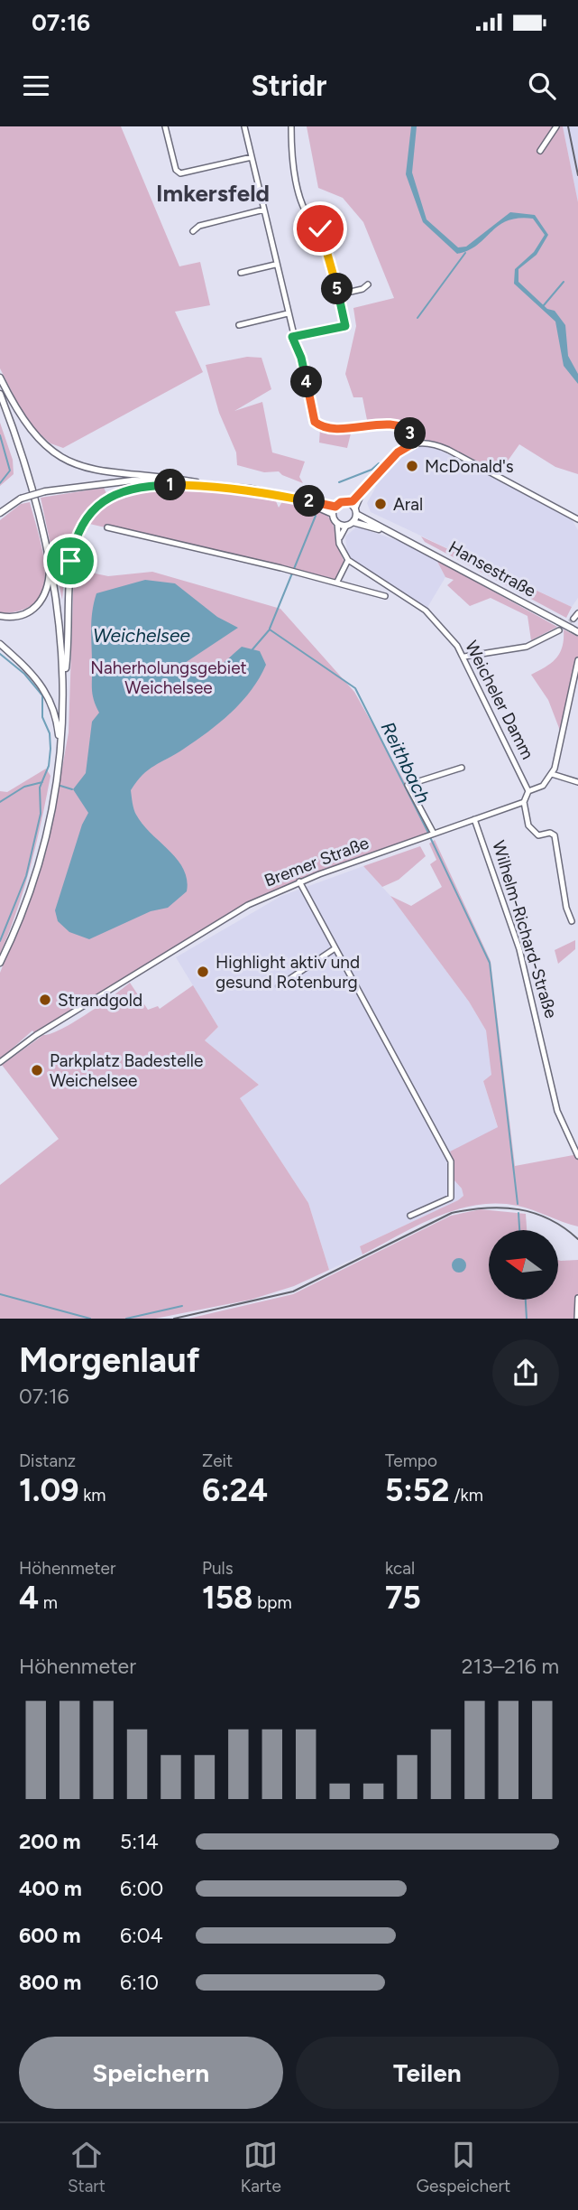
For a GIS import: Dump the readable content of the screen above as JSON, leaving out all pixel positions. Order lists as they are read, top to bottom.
{
  "streets": {
    "main road": ["Hansestraße"],
    "street": ["Weicheler Damm", "Bremer Straße", "Wilhelm-Richard-Straße"]
  },
  "crossings": [
    ["Hansestraße", "Weicheler Damm"],
    ["Bremer Straße", "Wilhelm-Richard-Straße"]
  ],
  "districts": ["Imkersfeld"],
  "water": ["Weichelsee", "Reithbach"],
  "parks": ["Naherholungsgebiet Weichelsee"],
  "places": [
    "McDonald's",
    "Aral",
    "Highlight aktiv und gesund Rotenburg",
    "Strandgold",
    "Parkplatz Badestelle Weichelsee"
  ],
  "north": "left",
  "page": {
    "status": "07:16",
    "header": "Stridr",
    "pins": [
      "5",
      "4",
      "3",
      "1",
      "2"
    ],
    "heading": ["Morgenlauf", "07:16"],
    "stats": [
      ["Distanz", "1.09 km"],
      ["Zeit", "6:24"],
      ["Tempo", "5:52 /km"],
      ["Höhenmeter", "4 m"],
      ["Puls", "158 bpm"],
      ["kcal", "75"]
    ],
    "chart": ["Höhenmeter", "213–216 m"],
    "list": [
      {
        "name": "200 m",
        "note": "5:14"
      },
      {
        "name": "400 m",
        "note": "6:00"
      },
      {
        "name": "600 m",
        "note": "6:04"
      },
      {
        "name": "800 m",
        "note": "6:10"
      }
    ],
    "buttons": ["Speichern", "Teilen"],
    "tabs": ["Start", "Karte", "Gespeichert"]
  }
}
